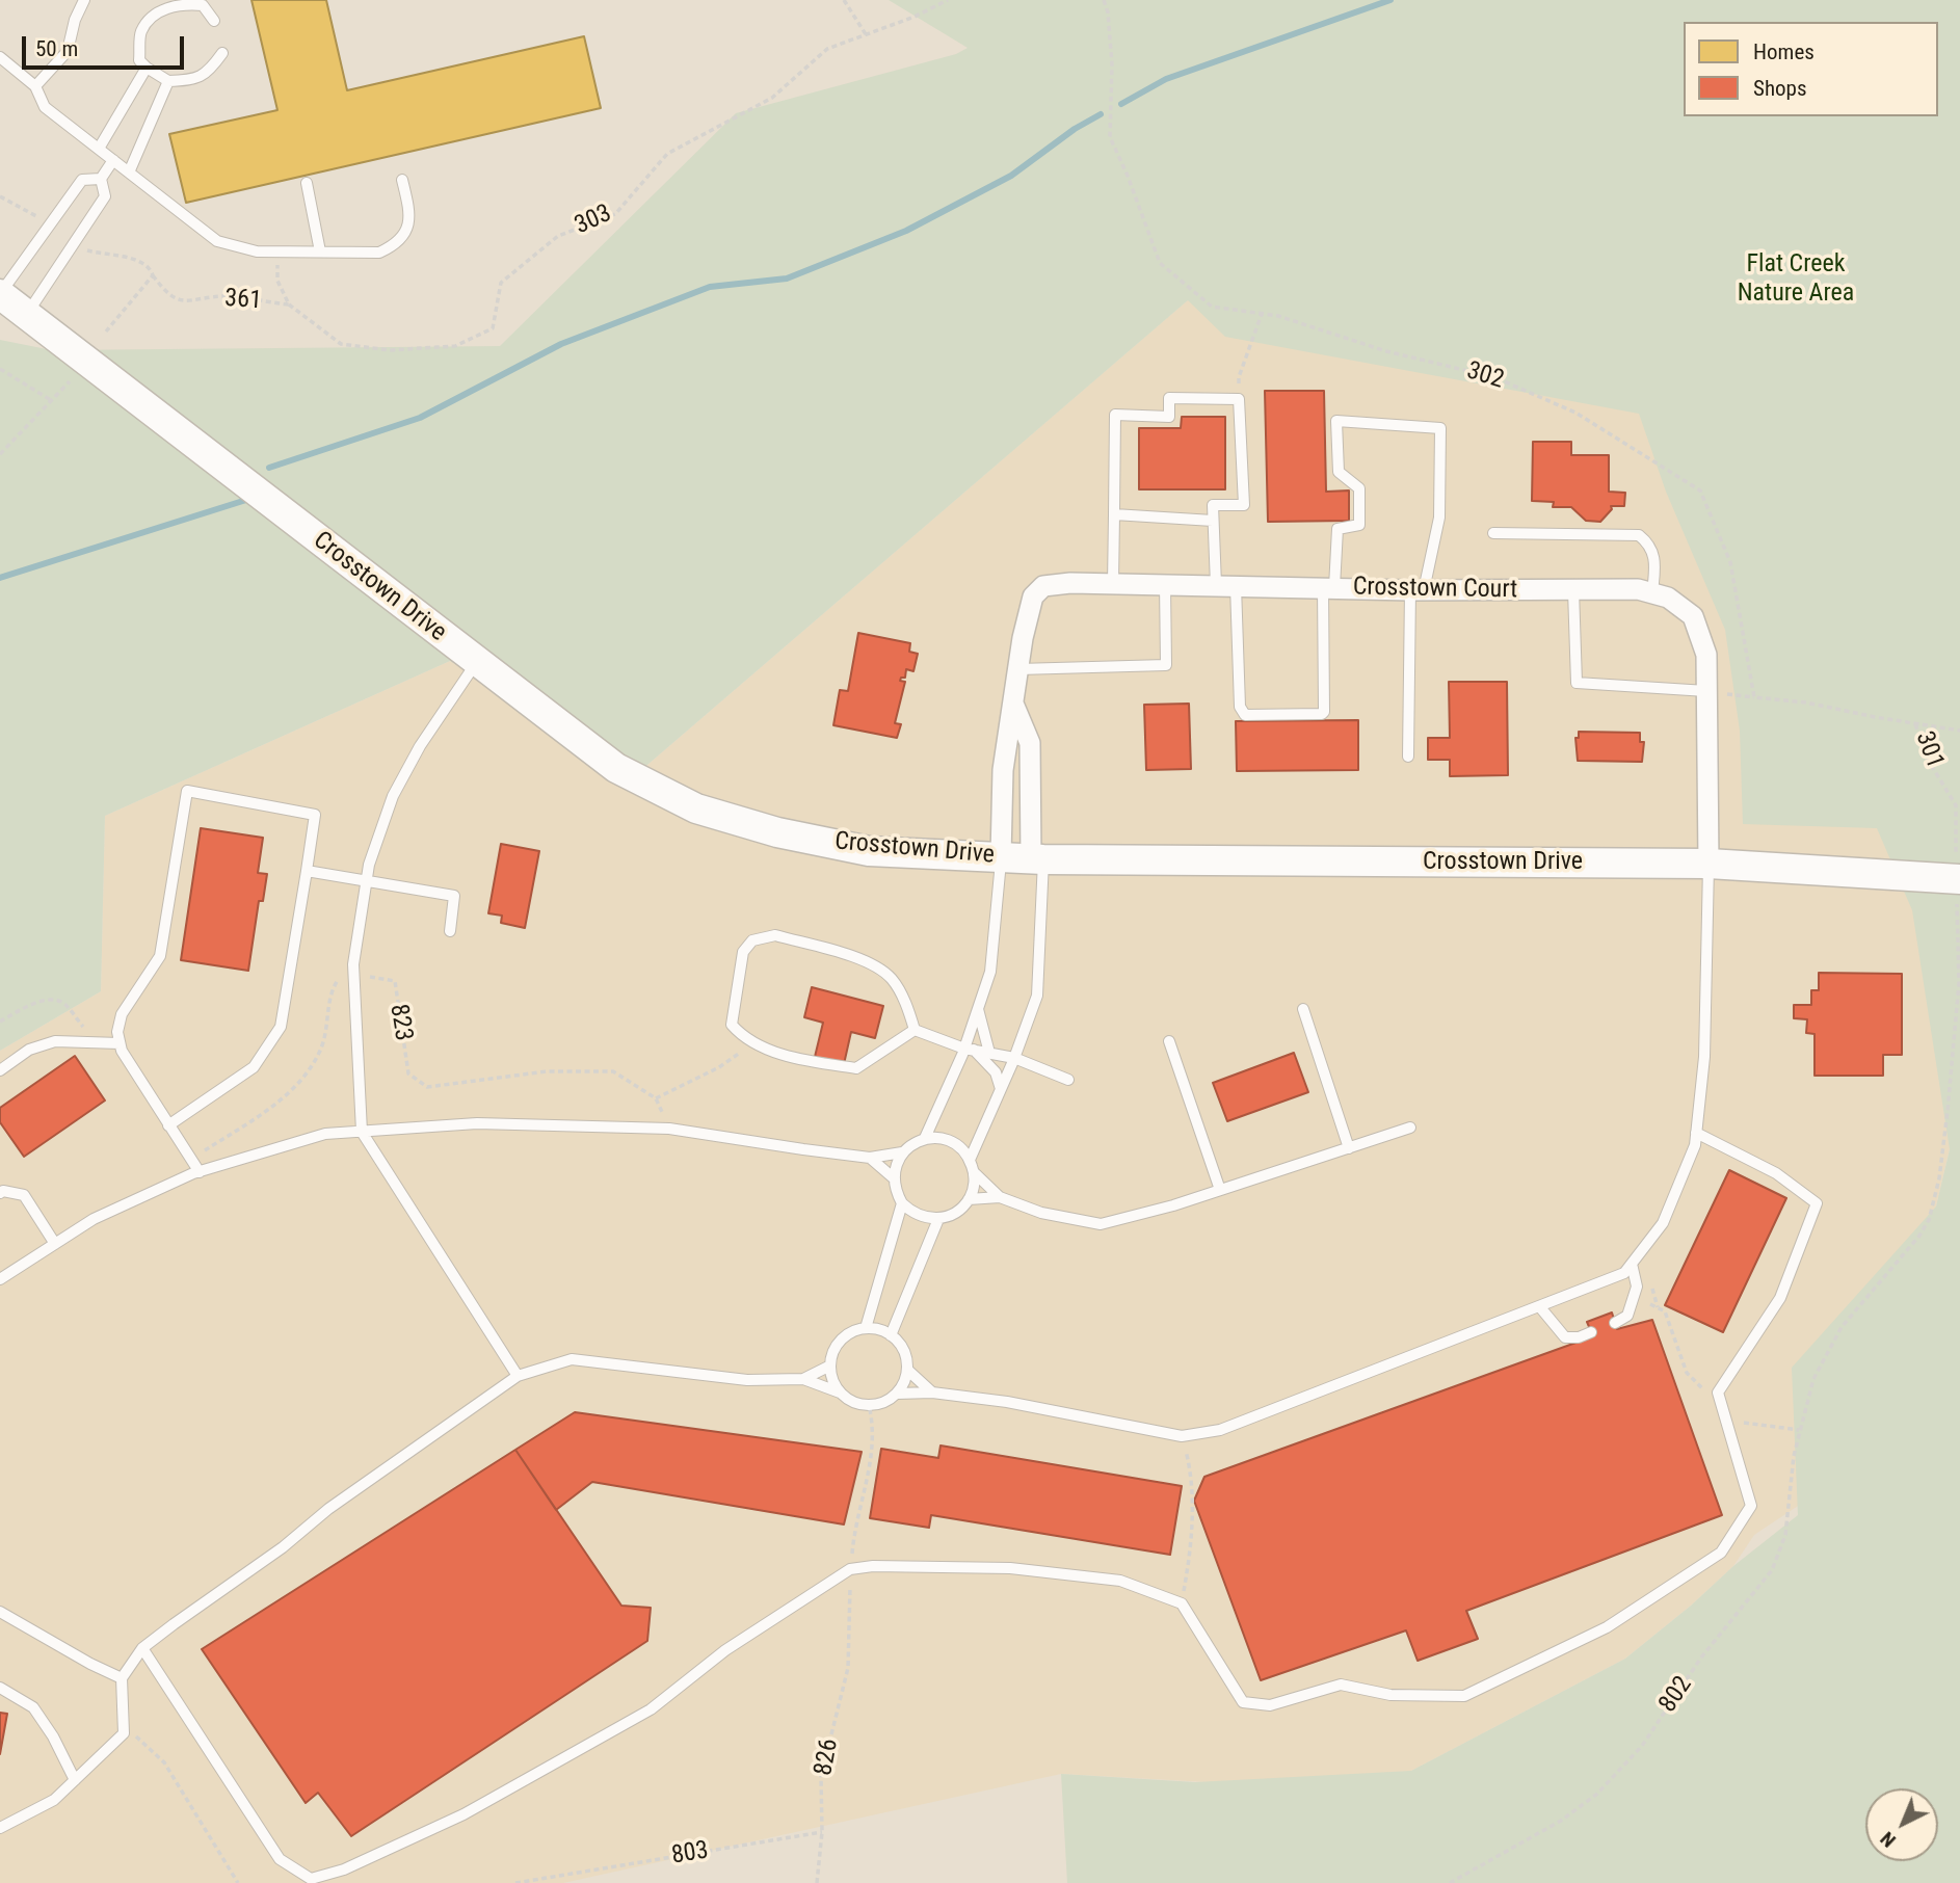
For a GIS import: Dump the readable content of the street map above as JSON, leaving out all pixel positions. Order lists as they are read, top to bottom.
{
  "streets": {
    "street": ["Crosstown Drive", "Crosstown Court"],
    "path": [
      "303",
      "361",
      "302",
      "301",
      "823",
      "802",
      "826",
      "803"
    ]
  },
  "crossings": [
    ["303", "361"],
    ["Crosstown Drive", "Crosstown Court"],
    ["Crosstown Drive", "301"],
    ["Crosstown Drive", "802"],
    ["301", "802"],
    ["826", "803"]
  ],
  "parks": ["Flat Creek Nature Area"],
  "legend": ["Homes", "Shops"],
  "scale_bar": "50 m",
  "north": "bottom left"
}
